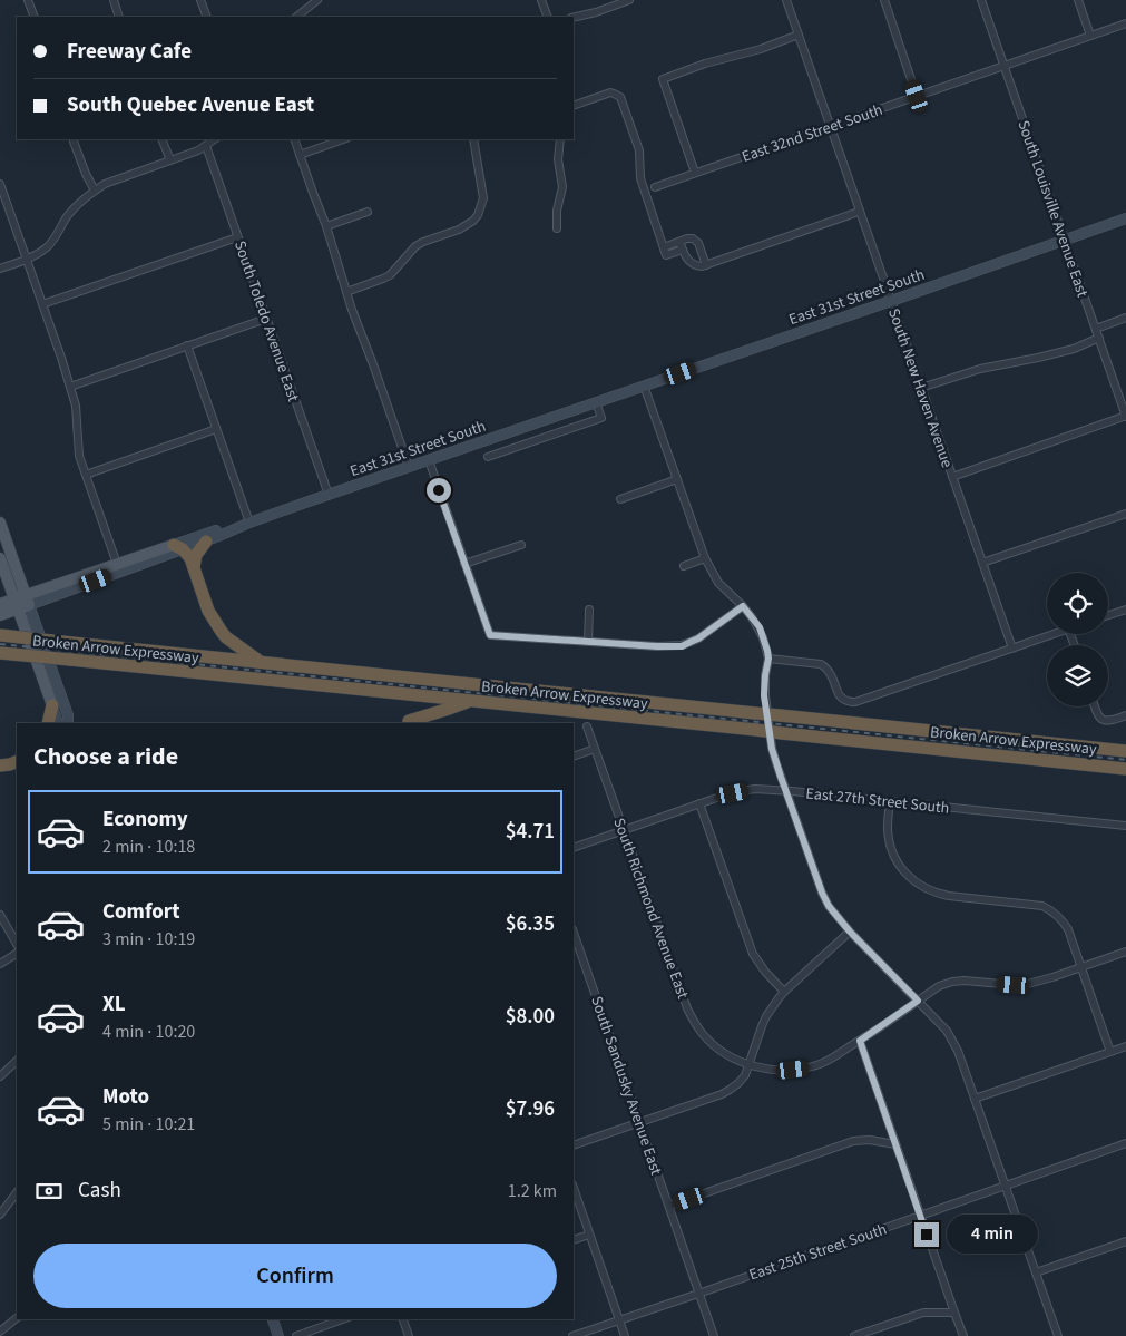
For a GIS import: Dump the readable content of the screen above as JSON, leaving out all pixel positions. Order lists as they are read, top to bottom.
{
  "streets": {
    "highway": ["Broken Arrow Expressway"],
    "main road": ["East 31st Street South"],
    "street": [
      "East 32nd Street South",
      "South Louisville Avenue East",
      "South Toledo Avenue East",
      "South New Haven Avenue",
      "East 27th Street South",
      "South Richmond Avenue East",
      "South Sandusky Avenue East",
      "East 25th Street South"
    ]
  },
  "crossings": [
    ["East 32nd Street South", "South Louisville Avenue East"],
    ["East 32nd Street South", "South New Haven Avenue"],
    ["South Louisville Avenue East", "East 31st Street South"],
    ["East 31st Street South", "South Toledo Avenue East"],
    ["East 31st Street South", "South New Haven Avenue"],
    ["East 27th Street South", "South Richmond Avenue East"],
    ["South Sandusky Avenue East", "East 25th Street South"]
  ],
  "page": {
    "banner": ["Freeway Cafe", "South Quebec Avenue East"],
    "heading": "Choose a ride",
    "list": [
      {
        "name": "Economy",
        "note": "2 min · 10:18",
        "value": "$4.71"
      },
      {
        "name": "Comfort",
        "note": "3 min · 10:19",
        "value": "$6.35"
      },
      {
        "name": "XL",
        "note": "4 min · 10:20",
        "value": "$8.00"
      },
      {
        "name": "Moto",
        "note": "5 min · 10:21",
        "value": "$7.96"
      }
    ],
    "pay": ["Cash", "1.2 km"],
    "bubble": "4 min",
    "buttons": "Confirm"
  }
}
